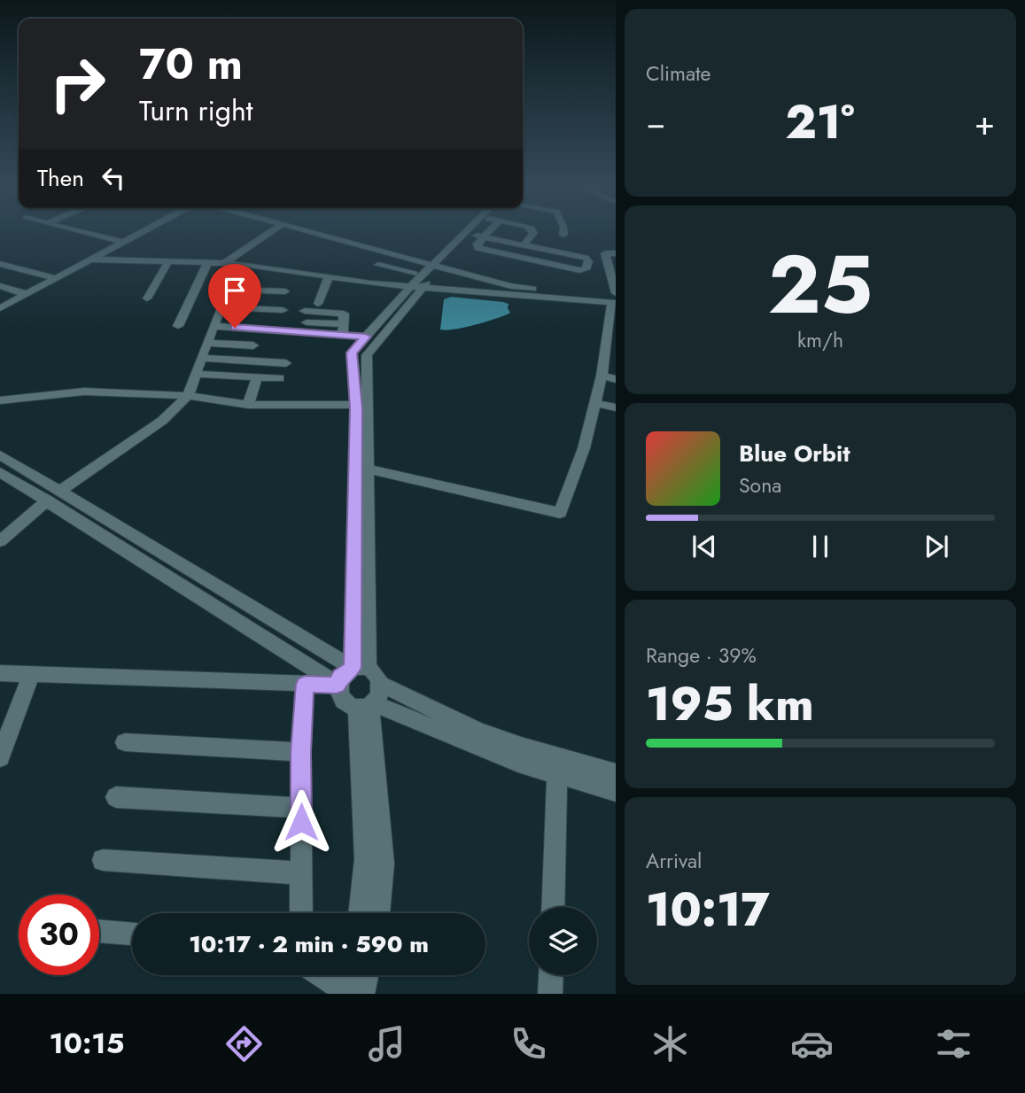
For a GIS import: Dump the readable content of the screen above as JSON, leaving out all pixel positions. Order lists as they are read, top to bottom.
{
  "page": {
    "tile": [
      "Climate",
      ["25", "km/h"],
      ["Range · 39%", "195 km"],
      ["Arrival", "10:17"]
    ],
    "turn": ["70 m", "Turn right"],
    "heat": ["−", "21°", "+"],
    "then": "Then",
    "song": ["Blue Orbit", "Sona"],
    "limit": "30",
    "trip": "10:17 · 2 min · 590 m",
    "tabs": "10:15"
  }
}
